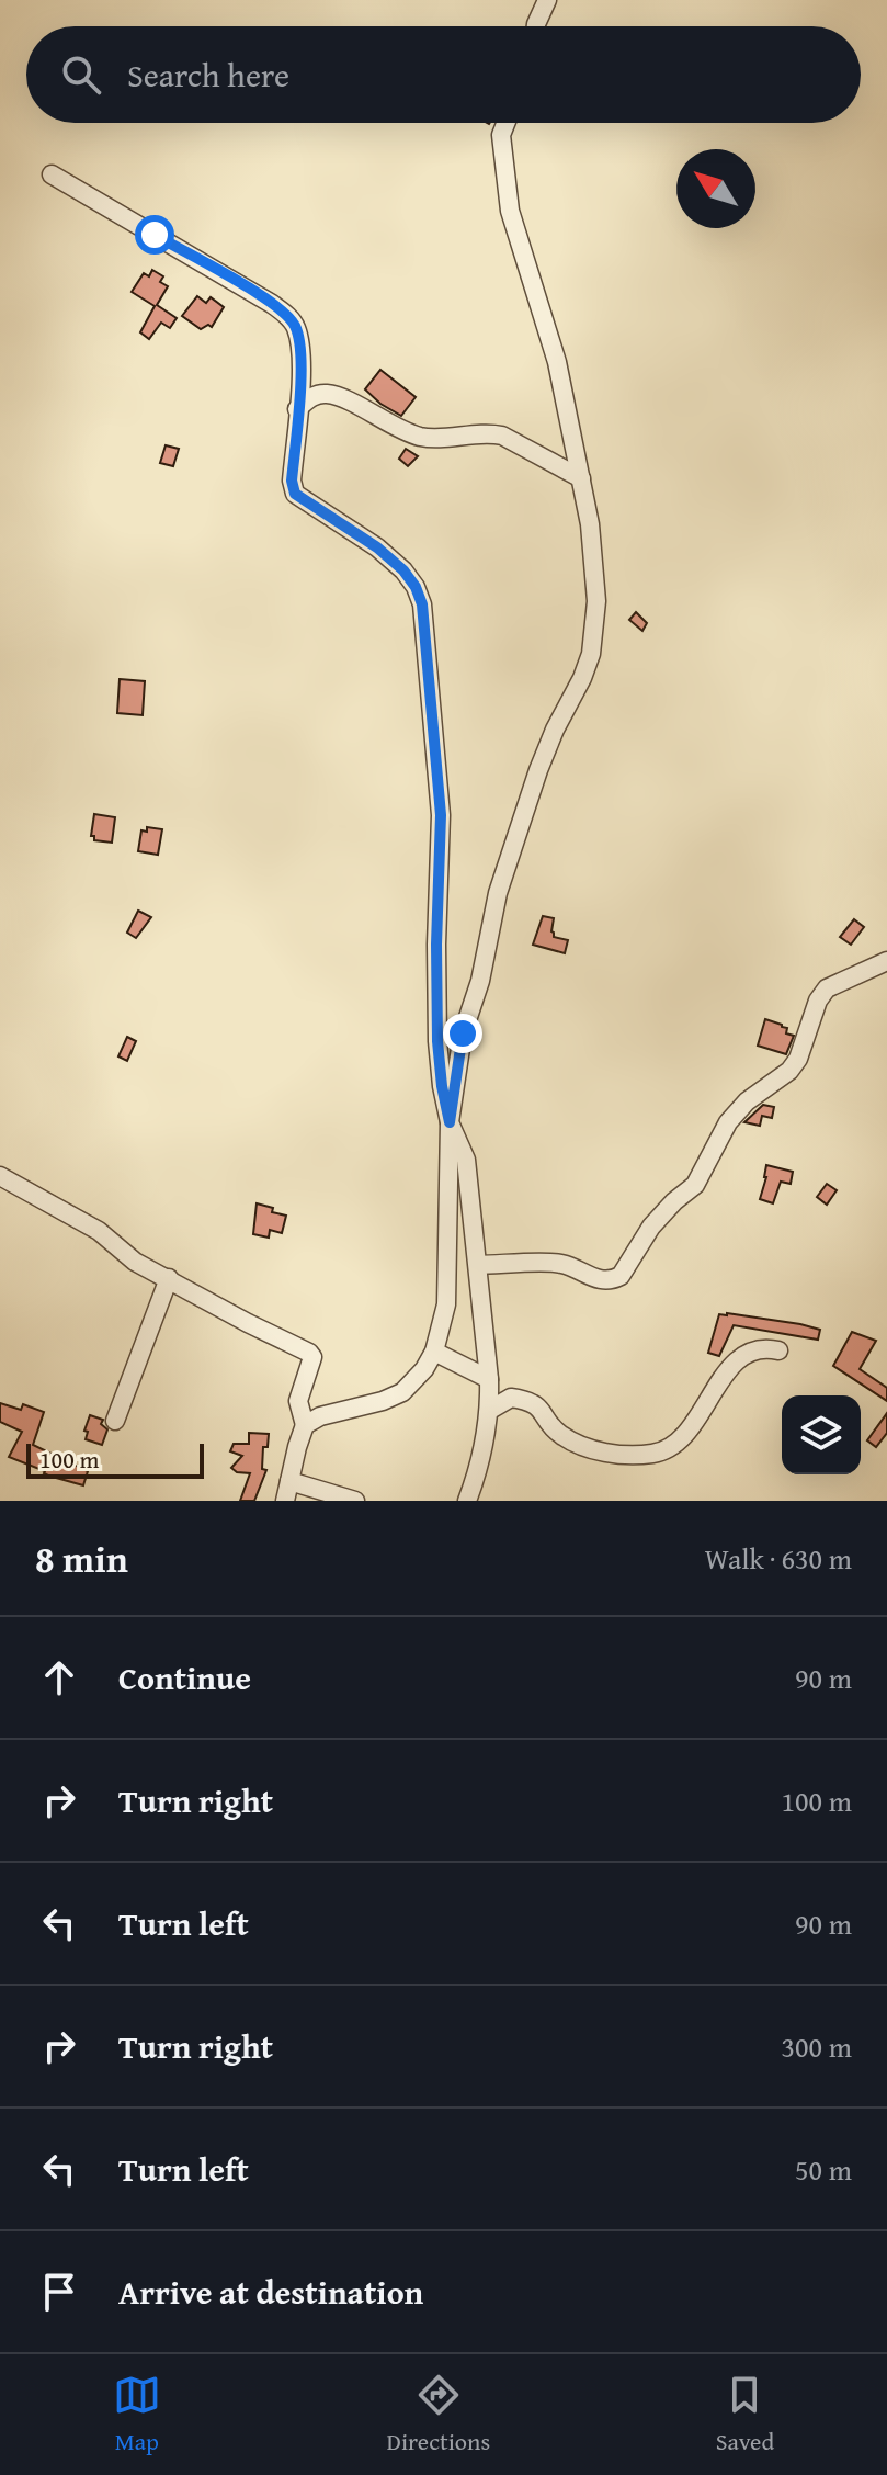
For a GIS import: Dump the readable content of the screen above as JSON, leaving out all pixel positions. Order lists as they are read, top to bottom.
{
  "scale_bar": "100 m",
  "north": "top left",
  "page": {
    "search": "Search here",
    "scale": "100 m",
    "heading": ["8 min", "Walk · 630 m"],
    "list": [
      ["Continue", "90 m"],
      ["Turn right", "100 m"],
      ["Turn left", "90 m"],
      ["Turn right", "300 m"],
      ["Turn left", "50 m"],
      "Arrive at destination"
    ],
    "nav": ["Map", "Directions", "Saved"]
  }
}
